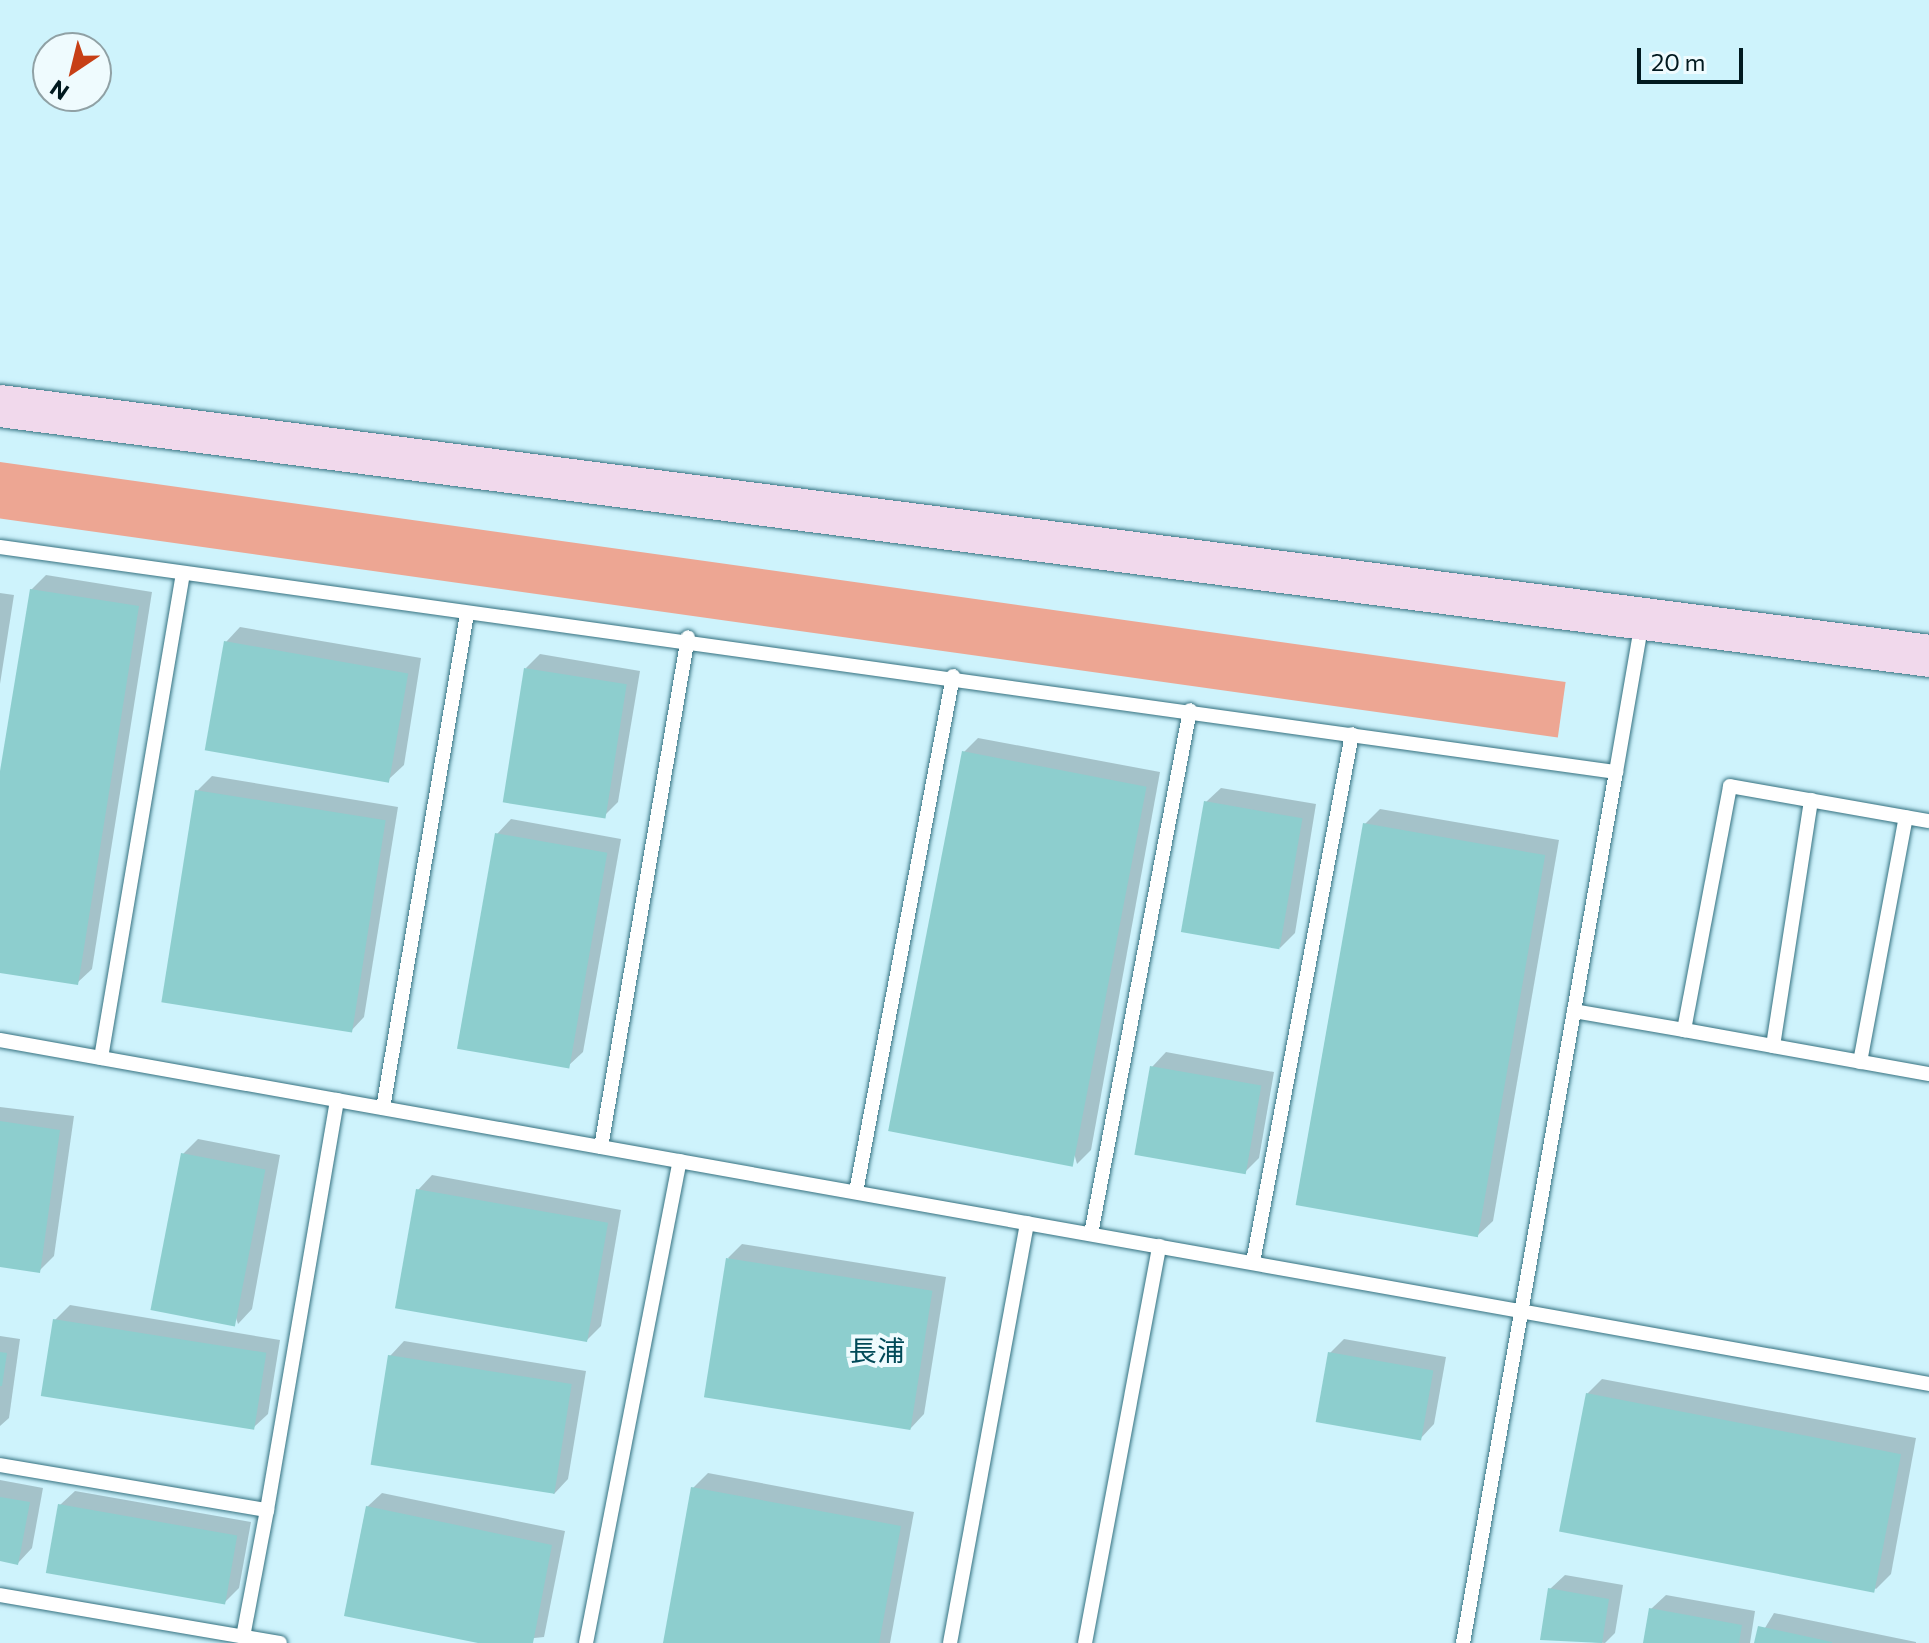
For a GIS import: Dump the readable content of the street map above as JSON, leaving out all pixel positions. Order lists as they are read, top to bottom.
{
  "districts": ["長浦"],
  "scale_bar": "20 m",
  "north": "bottom left"
}
